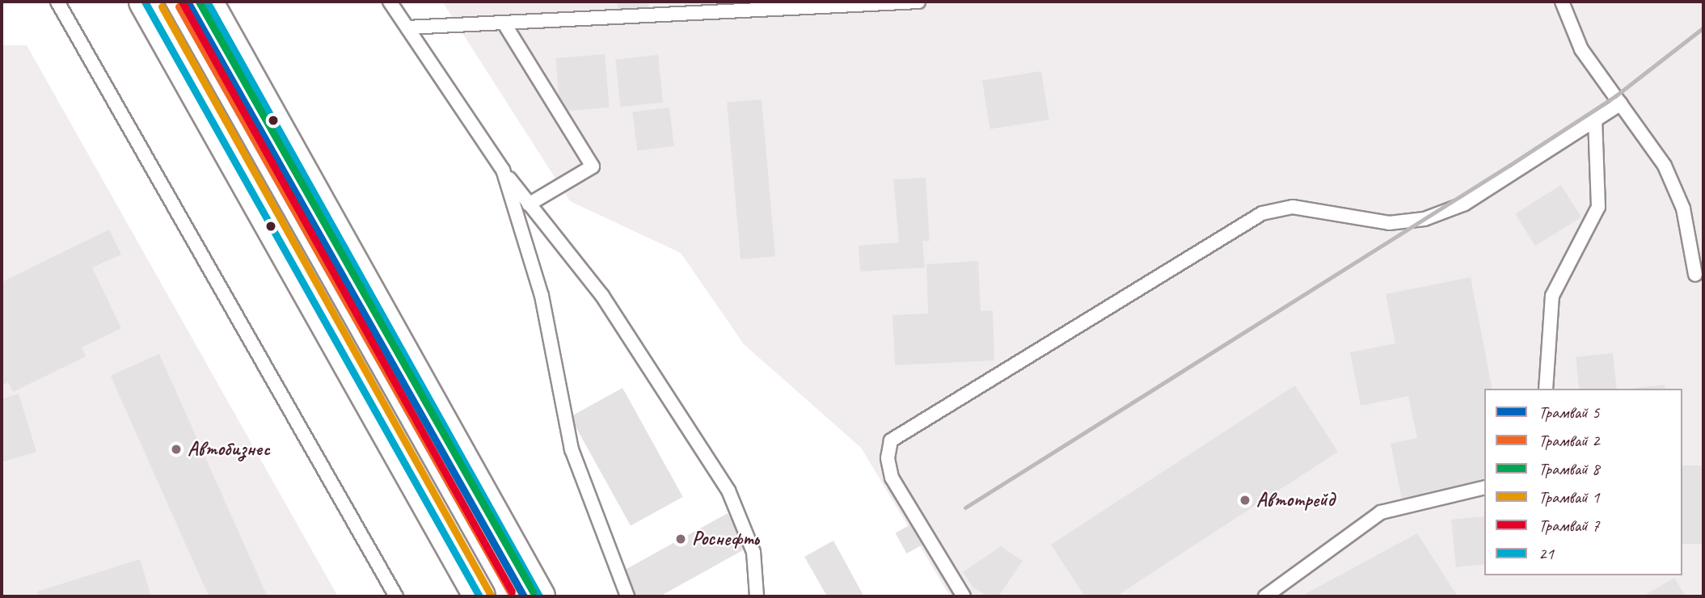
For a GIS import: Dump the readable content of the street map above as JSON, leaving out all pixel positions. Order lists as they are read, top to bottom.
{
  "places": ["Автобизнес", "Автотрейд", "Роснефть"],
  "lines": [
    "tram line 5",
    "tram line 8",
    "tram line 7",
    "transit line 21",
    "tram line 2",
    "tram line 1"
  ],
  "legend": [
    "Трамвай 5",
    "Трамвай 2",
    "Трамвай 8",
    "Трамвай 1",
    "Трамвай 7",
    "21"
  ]
}
